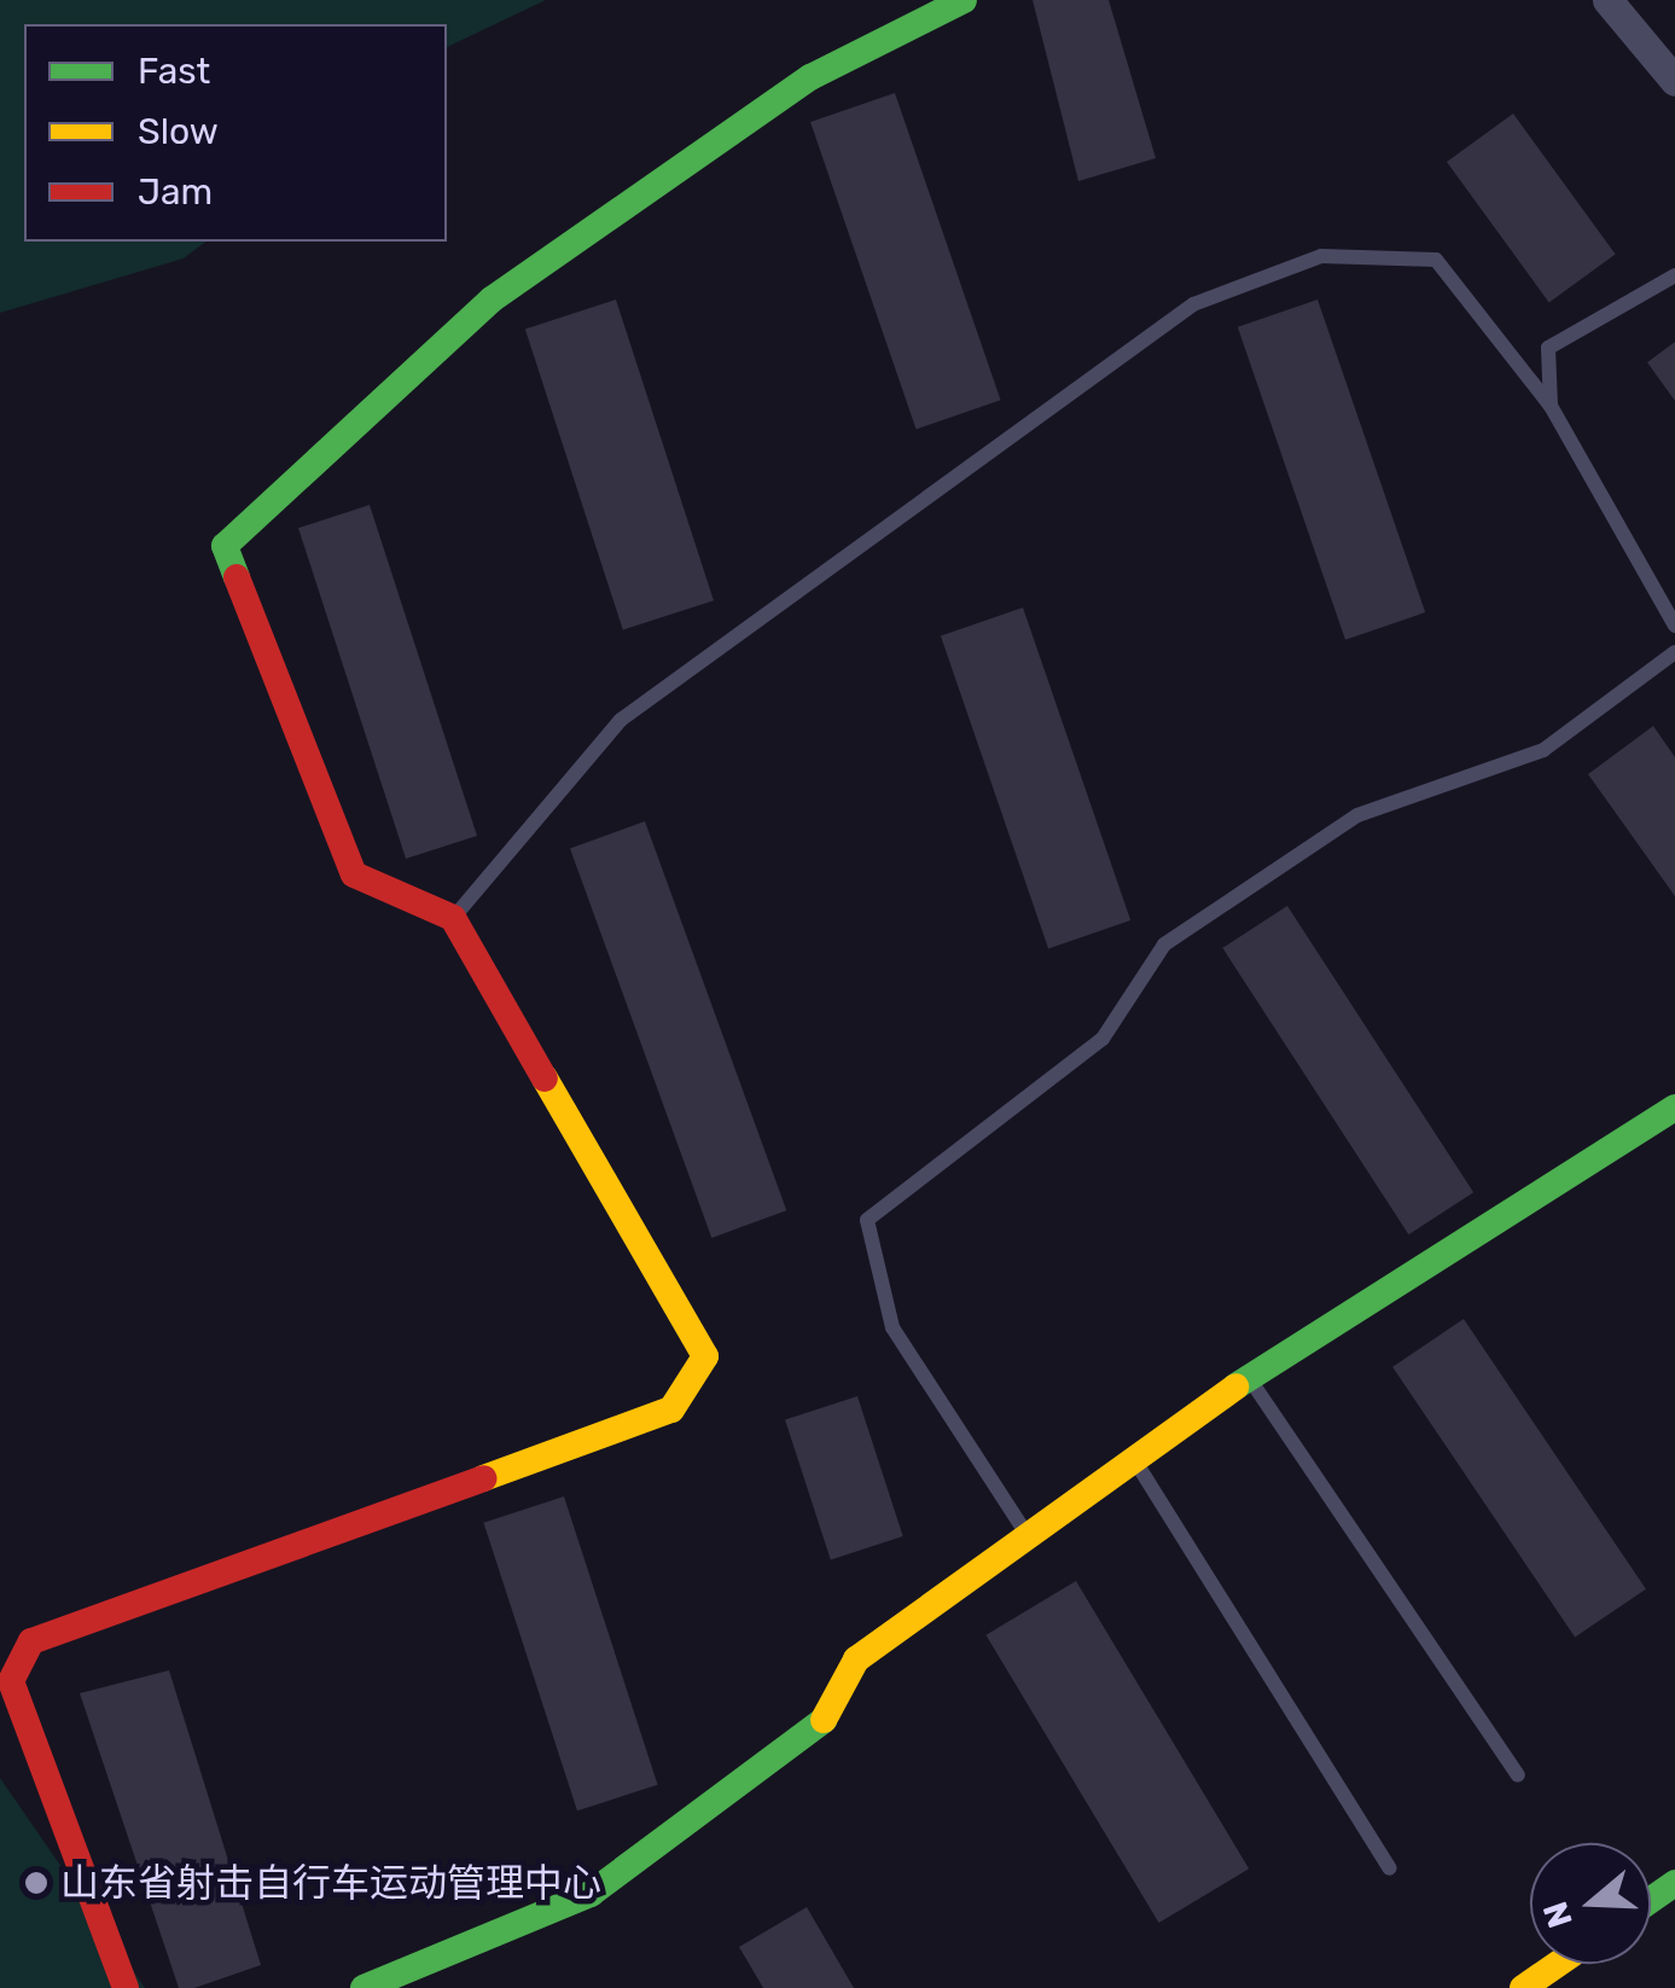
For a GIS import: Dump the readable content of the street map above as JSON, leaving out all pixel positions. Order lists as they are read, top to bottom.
{
  "places": ["山东省射击自行车运动管理中心"],
  "legend": ["Fast", "Slow", "Jam"],
  "north": "left"
}
